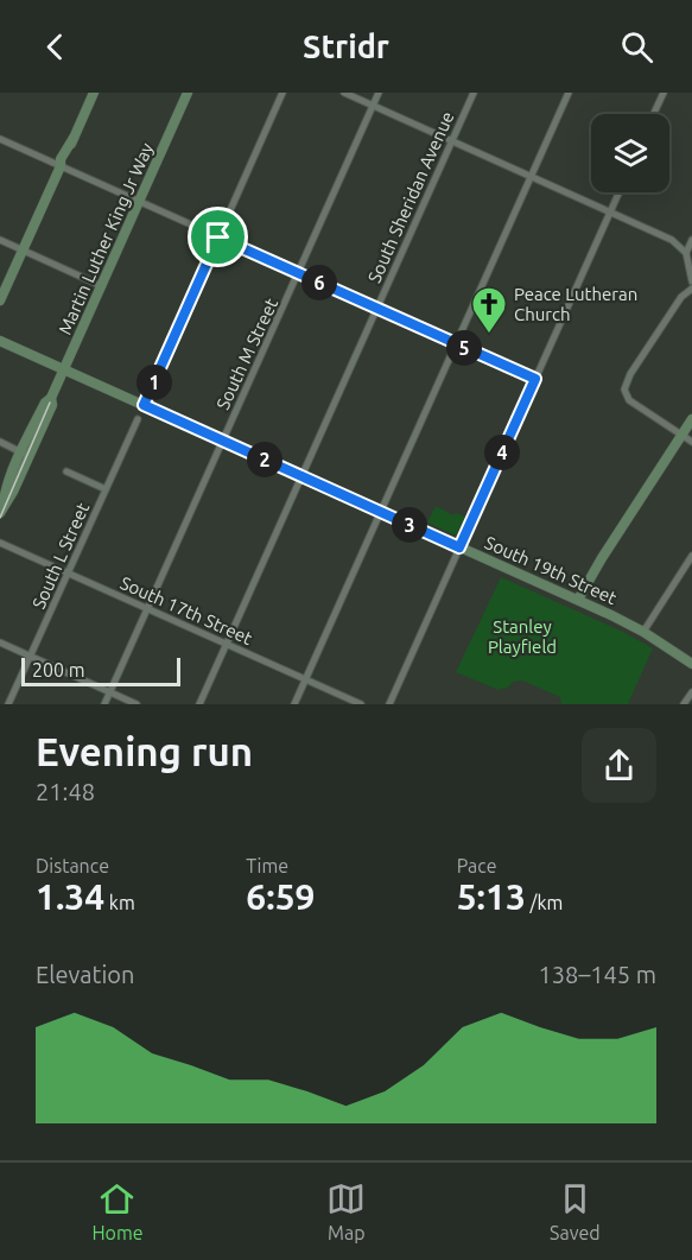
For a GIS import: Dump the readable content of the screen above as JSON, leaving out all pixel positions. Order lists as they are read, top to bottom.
{
  "streets": {
    "main road": ["Martin Luther King Jr Way", "South 19th Street"],
    "street": [
      "South Sheridan Avenue",
      "South M Street",
      "South L Street",
      "South 17th Street"
    ]
  },
  "crossings": [
    ["South Sheridan Avenue", "South 19th Street"],
    ["South Sheridan Avenue", "South 17th Street"],
    ["Martin Luther King Jr Way", "South 19th Street"],
    ["South M Street", "South 19th Street"],
    ["South M Street", "South 17th Street"],
    ["South L Street", "South 17th Street"]
  ],
  "parks": ["Stanley Playfield"],
  "places": {
    "church": ["Peace Lutheran Church"]
  },
  "scale_bar": "200 m",
  "page": {
    "header": "Stridr",
    "pins": [
      "6",
      "5",
      "1",
      "4",
      "2",
      "3"
    ],
    "scale": "200 m",
    "heading": ["Evening run", "21:48"],
    "stats": [
      ["Distance", "1.34 km"],
      ["Time", "6:59"],
      ["Pace", "5:13 /km"]
    ],
    "chart": ["Elevation", "138–145 m"],
    "tabs": ["Home", "Map", "Saved"]
  }
}
